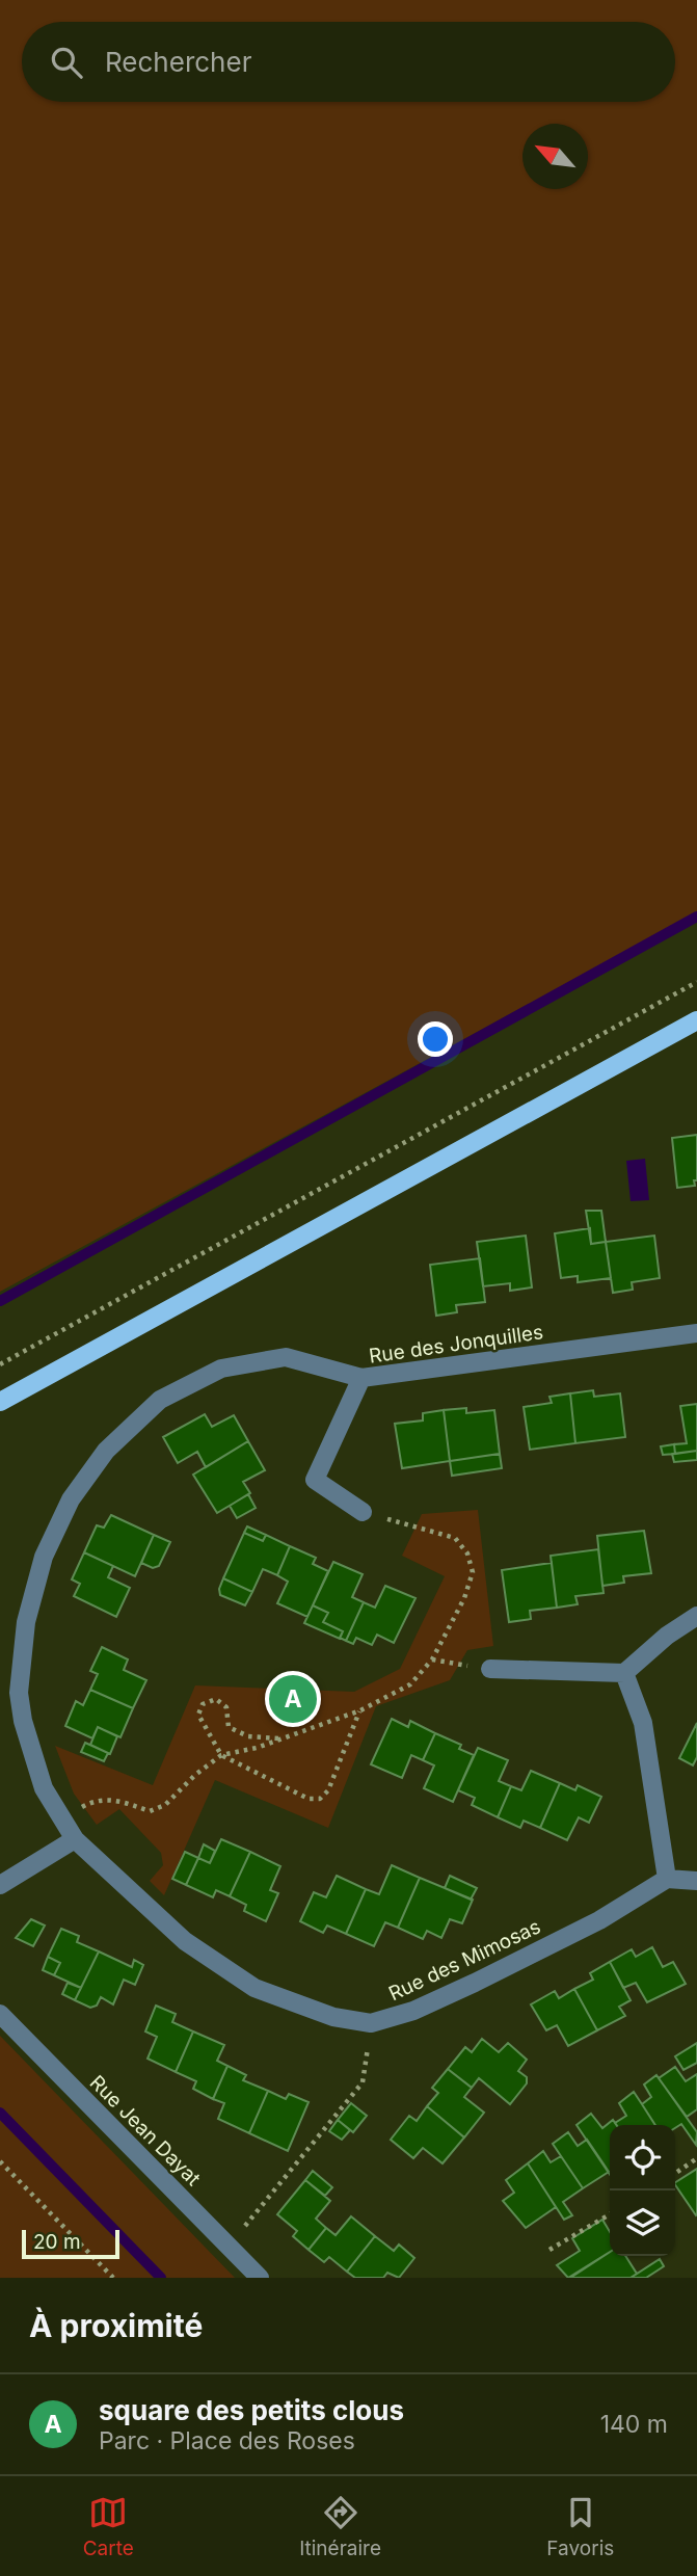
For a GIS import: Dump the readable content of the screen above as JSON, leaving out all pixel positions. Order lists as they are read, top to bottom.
{
  "streets": {
    "street": ["Rue des Jonquilles", "Rue des Mimosas", "Rue Jean Dayat"]
  },
  "crossings": [
    ["Rue des Jonquilles", "Rue des Mimosas"]
  ],
  "scale_bar": "20 m",
  "north": "top left",
  "page": {
    "search": "Rechercher",
    "pins": "A",
    "scale": "20 m",
    "heading": "À proximité",
    "list": [
      {
        "mark": "A",
        "name": "square des petits clous",
        "note": "Parc · Place des Roses",
        "value": "140 m"
      }
    ],
    "nav": ["Carte", "Itinéraire", "Favoris"]
  }
}
